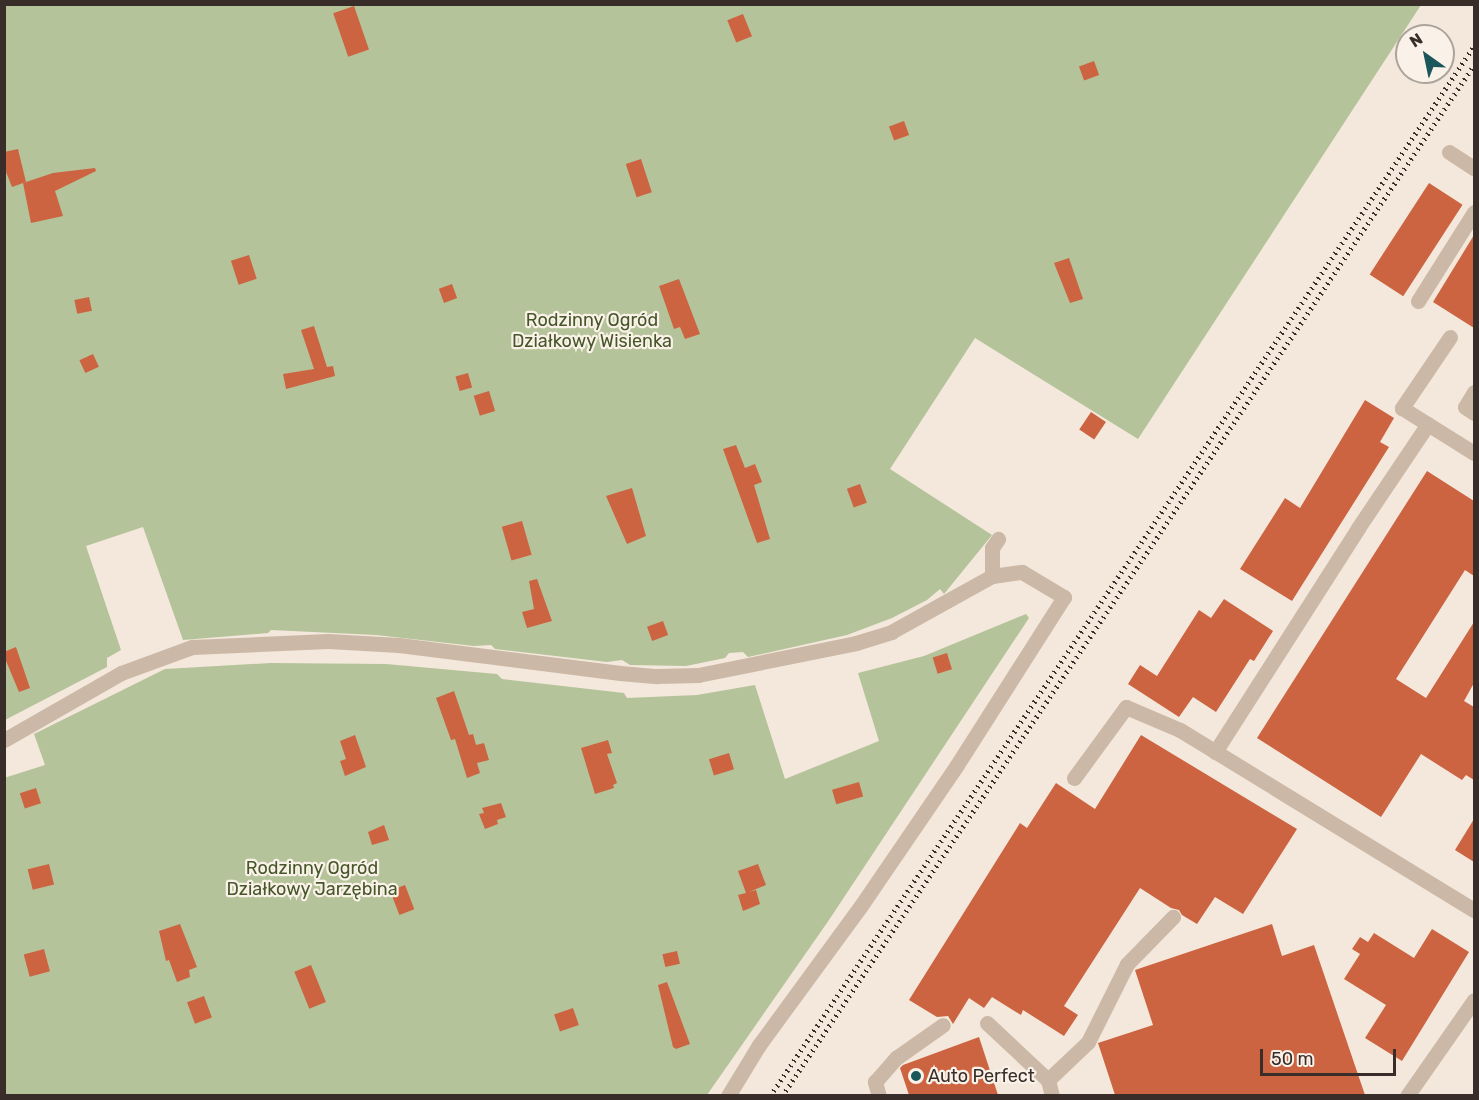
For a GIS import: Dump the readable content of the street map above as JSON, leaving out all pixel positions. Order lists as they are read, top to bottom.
{
  "parks": ["Rodzinny Ogród Działkowy Wisienka", "Rodzinny Ogród Działkowy Jarzębina"],
  "places": ["Auto Perfect"],
  "scale_bar": "50 m",
  "north": "top left"
}
